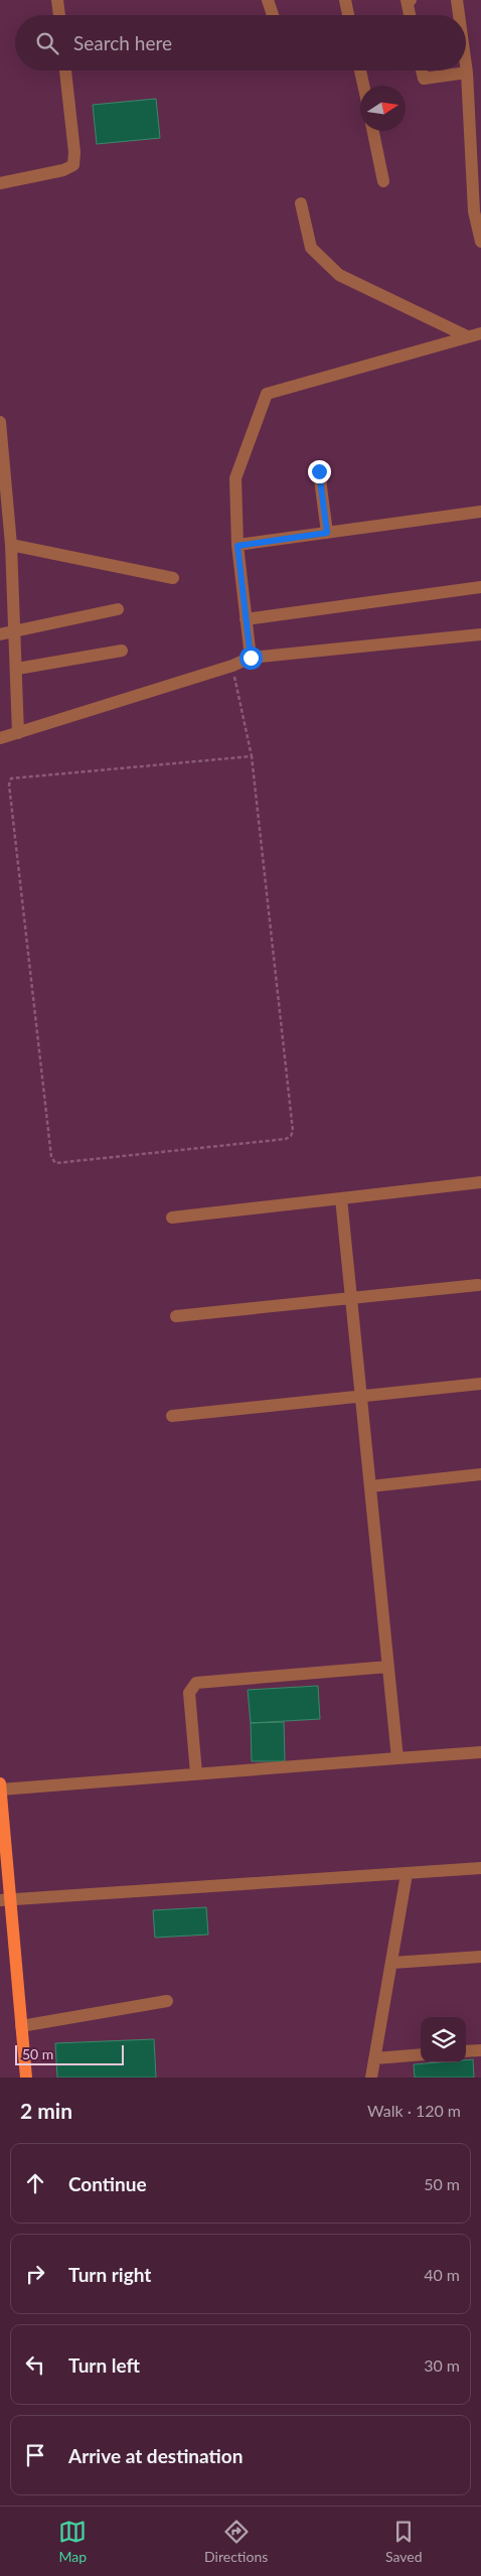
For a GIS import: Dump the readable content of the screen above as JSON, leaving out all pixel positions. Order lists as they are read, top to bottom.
{
  "scale_bar": "50 m",
  "north": "right",
  "page": {
    "search": "Search here",
    "scale": "50 m",
    "heading": ["2 min", "Walk · 120 m"],
    "list": [
      ["Continue", "50 m"],
      ["Turn right", "40 m"],
      ["Turn left", "30 m"],
      "Arrive at destination"
    ],
    "nav": ["Map", "Directions", "Saved"]
  }
}
